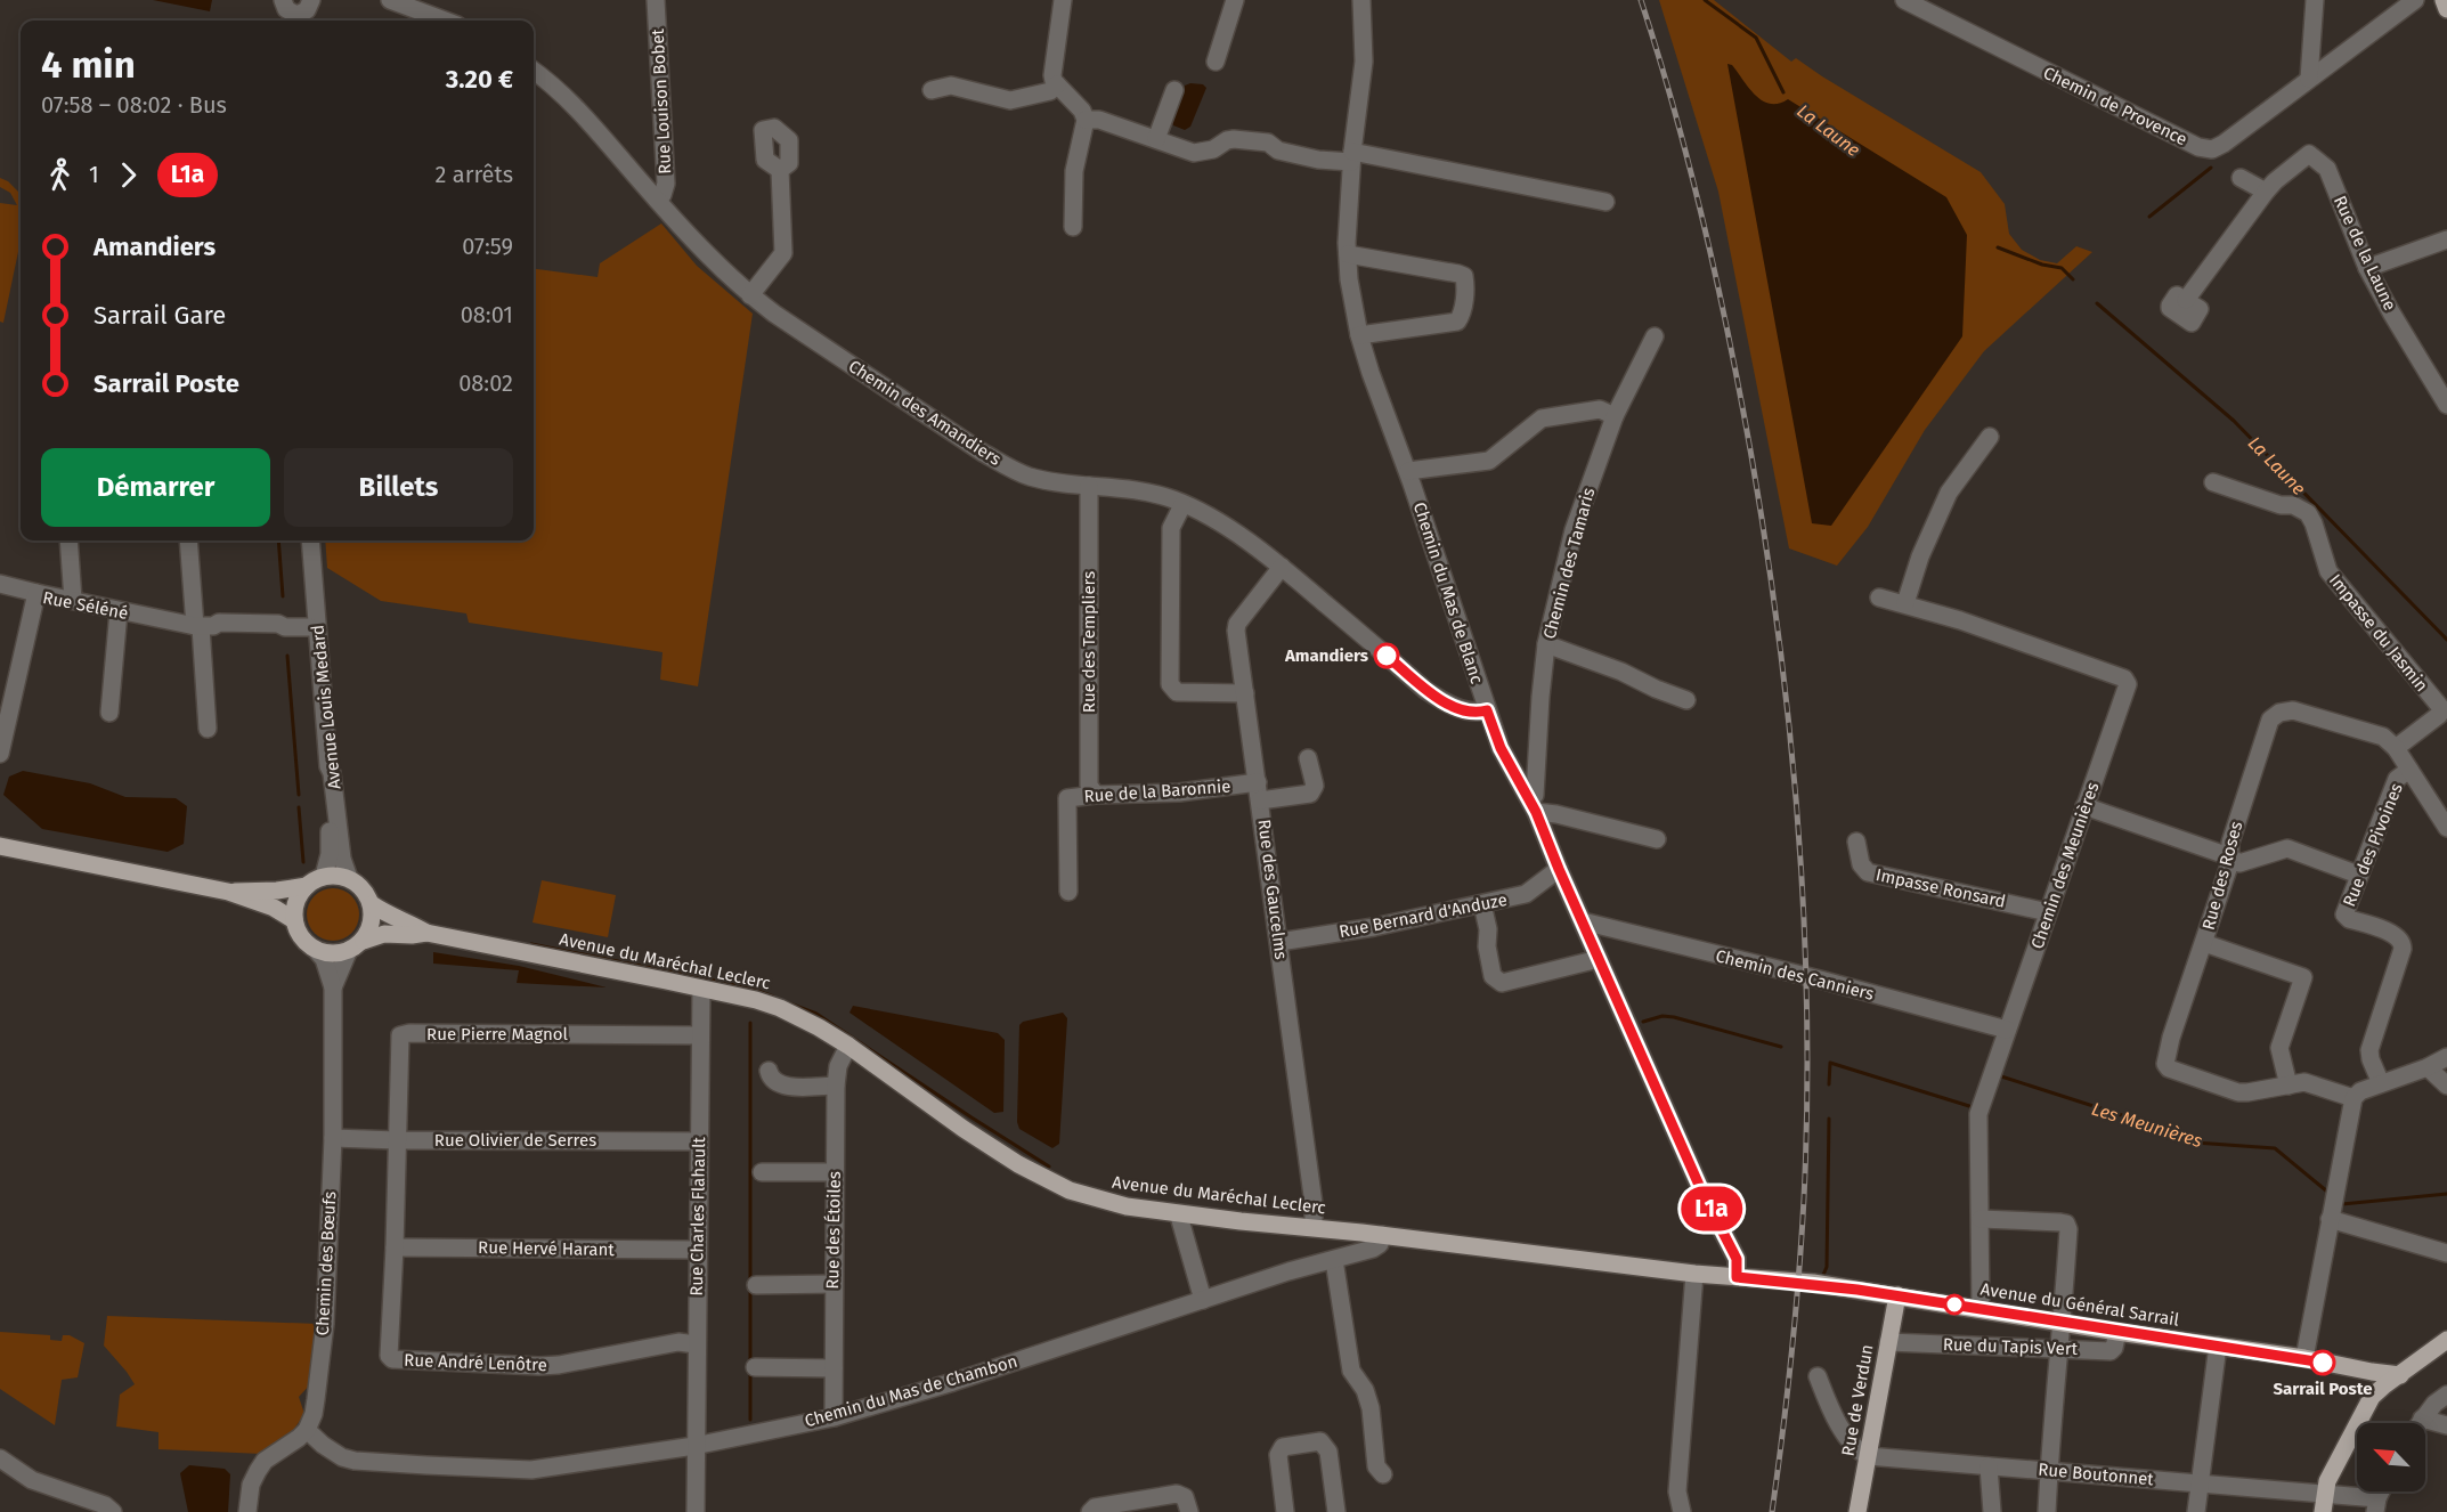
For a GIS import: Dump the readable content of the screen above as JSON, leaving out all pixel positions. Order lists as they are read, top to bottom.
{
  "streets": {
    "main road": ["Avenue du Maréchal Leclerc", "Avenue du Général Sarrail", "Rue de Verdun"],
    "street": [
      "Rue Louison Bobet",
      "Chemin de Provence",
      "Rue de la Laune",
      "Chemin des Amandiers",
      "Chemin des Tamaris",
      "Chemin du Mas de Blanc",
      "Rue Séléné",
      "Impasse du Jasmin",
      "Rue des Templiers",
      "Avenue Louis Medard",
      "Rue de la Baronnie",
      "Rue des Pivoines",
      "Chemin des Meunières",
      "Rue des Roses",
      "Impasse Ronsard",
      "Rue des Gaucelms",
      "Rue Bernard d'Anduze",
      "Chemin des Canniers",
      "Rue Pierre Magnol",
      "Rue Olivier de Serres",
      "Rue Charles Flahault",
      "Rue des Étoiles",
      "Rue Hervé Harant",
      "Chemin des Bœufs",
      "Rue du Tapis Vert",
      "Rue André Lenôtre",
      "Chemin du Mas de Chambon",
      "Rue Boutonnet"
    ]
  },
  "crossings": [
    ["Rue Louison Bobet", "Chemin des Amandiers"],
    ["Chemin des Amandiers", "Chemin du Mas de Blanc"],
    ["Chemin des Amandiers", "Rue des Templiers"],
    ["Chemin des Amandiers", "Rue des Gaucelms"],
    ["Chemin des Tamaris", "Chemin du Mas de Blanc"],
    ["Chemin du Mas de Blanc", "Rue Bernard d'Anduze"],
    ["Chemin du Mas de Blanc", "Avenue du Maréchal Leclerc"],
    ["Chemin du Mas de Blanc", "Chemin des Canniers"],
    ["Rue Séléné", "Avenue Louis Medard"],
    ["Impasse du Jasmin", "Rue des Roses"],
    ["Rue des Templiers", "Rue de la Baronnie"],
    ["Avenue Louis Medard", "Avenue du Maréchal Leclerc"],
    ["Avenue Louis Medard", "Chemin des Bœufs"],
    ["Rue de la Baronnie", "Rue des Gaucelms"],
    ["Chemin des Meunières", "Impasse Ronsard"],
    ["Chemin des Meunières", "Chemin des Canniers"],
    ["Chemin des Meunières", "Avenue du Général Sarrail"],
    ["Rue des Gaucelms", "Rue Bernard d'Anduze"],
    ["Rue des Gaucelms", "Avenue du Maréchal Leclerc"],
    ["Avenue du Maréchal Leclerc", "Rue Charles Flahault"],
    ["Avenue du Maréchal Leclerc", "Rue des Étoiles"],
    ["Avenue du Maréchal Leclerc", "Chemin des Bœufs"],
    ["Avenue du Maréchal Leclerc", "Avenue du Général Sarrail"],
    ["Avenue du Maréchal Leclerc", "Chemin du Mas de Chambon"],
    ["Rue Pierre Magnol", "Rue Olivier de Serres"],
    ["Rue Pierre Magnol", "Rue Charles Flahault"],
    ["Rue Pierre Magnol", "Rue André Lenôtre"],
    ["Rue Olivier de Serres", "Rue Charles Flahault"],
    ["Rue Olivier de Serres", "Chemin des Bœufs"],
    ["Rue Olivier de Serres", "Rue André Lenôtre"],
    ["Rue Charles Flahault", "Rue Hervé Harant"],
    ["Rue Charles Flahault", "Rue André Lenôtre"],
    ["Rue Charles Flahault", "Chemin du Mas de Chambon"],
    ["Rue des Étoiles", "Chemin du Mas de Chambon"],
    ["Rue Hervé Harant", "Rue André Lenôtre"],
    ["Chemin des Bœufs", "Chemin du Mas de Chambon"],
    ["Avenue du Général Sarrail", "Rue du Tapis Vert"],
    ["Avenue du Général Sarrail", "Rue de Verdun"],
    ["Rue du Tapis Vert", "Rue de Verdun"],
    ["Rue de Verdun", "Rue Boutonnet"]
  ],
  "water": ["La Laune", "Les Meunières"],
  "places": ["Amandiers", "Sarrail Poste"],
  "lines": ["bus line L1a"],
  "north": "top left",
  "page": {
    "on_map": "L1a",
    "heading": ["4 min", "07:58 – 08:02 · Bus", "3.20 €"],
    "legs": ["1", "L1a", "2 arrêts"],
    "list": [
      {
        "name": "Amandiers",
        "value": "07:59"
      },
      {
        "name": "Sarrail Gare",
        "value": "08:01"
      },
      {
        "name": "Sarrail Poste",
        "value": "08:02"
      }
    ],
    "buttons": ["Démarrer", "Billets"]
  }
}
